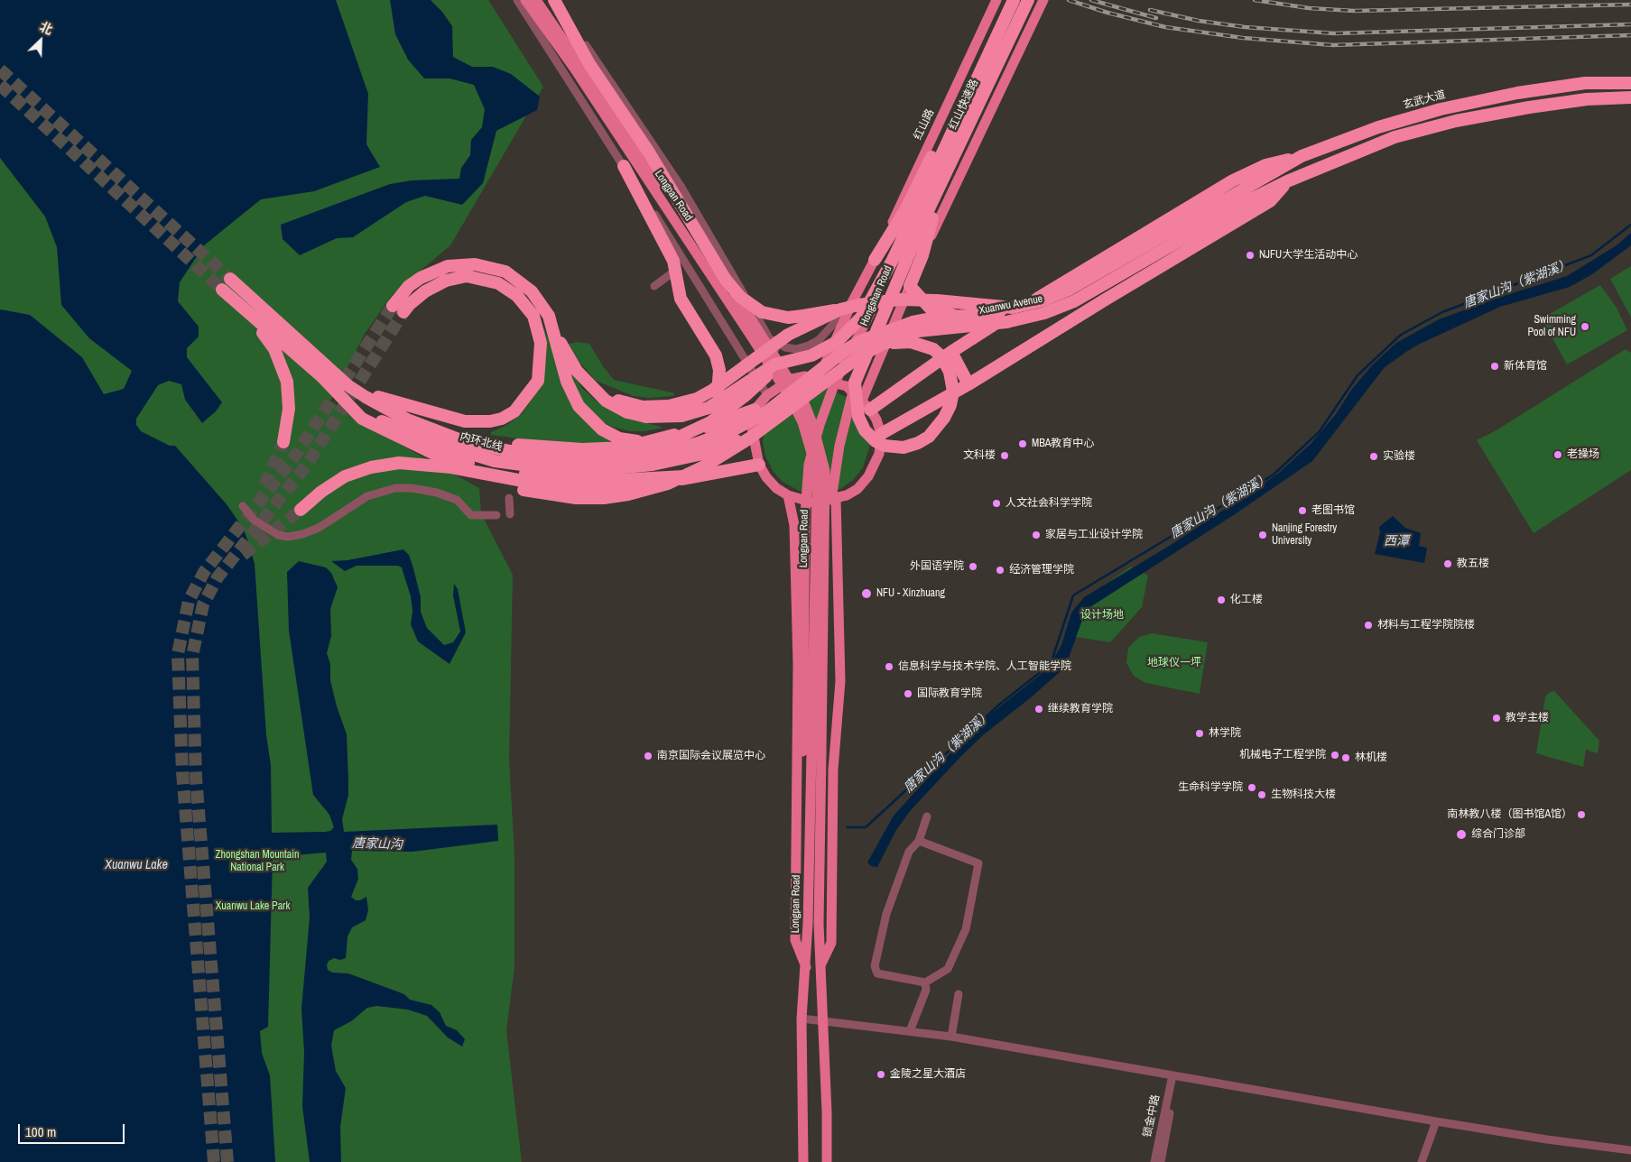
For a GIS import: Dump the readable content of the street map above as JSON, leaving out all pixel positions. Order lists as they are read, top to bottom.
{
  "streets": {
    "highway": [
      "玄武大道",
      "红山快速路",
      "Hongshan Road",
      "Xuanwu Avenue",
      "内环北线"
    ],
    "main road": ["红山路", "Longpan Road"],
    "street": ["锁金中路"]
  },
  "crossings": [
    ["玄武大道", "Xuanwu Avenue"],
    ["红山快速路", "Hongshan Road"],
    ["红山路", "Longpan Road"],
    ["Xuanwu Avenue", "内环北线"]
  ],
  "water": [
    "唐家山沟（紫湖溪）",
    "西潭",
    "唐家山沟",
    "Xuanwu Lake"
  ],
  "parks": [
    "设计场地",
    "地球仪一坪",
    "Zhongshan Mountain National Park",
    "Xuanwu Lake Park"
  ],
  "places": [
    "NJFU大学生活动中心",
    "Swimming Pool of NFU",
    "新体育馆",
    "MBA教育中心",
    "老操场",
    "文科楼",
    "实验楼",
    "人文社会科学学院",
    "老图书馆",
    "家居与工业设计学院",
    "Nanjing Forestry University",
    "教五楼",
    "外国语学院",
    "经济管理学院",
    "NFU - Xinzhuang",
    "化工楼",
    "材料与工程学院院楼",
    "信息科学与技术学院、人工智能学院",
    "国际教育学院",
    "继续教育学院",
    "教学主楼",
    "林学院",
    "机械电子工程学院",
    "南京国际会议展览中心",
    "林机楼",
    "生命科学学院",
    "生物科技大楼",
    "南林教八楼（图书馆A馆）",
    "综合门诊部",
    "金陵之星大酒店"
  ],
  "scale_bar": "100 m",
  "north": "top right"
}
